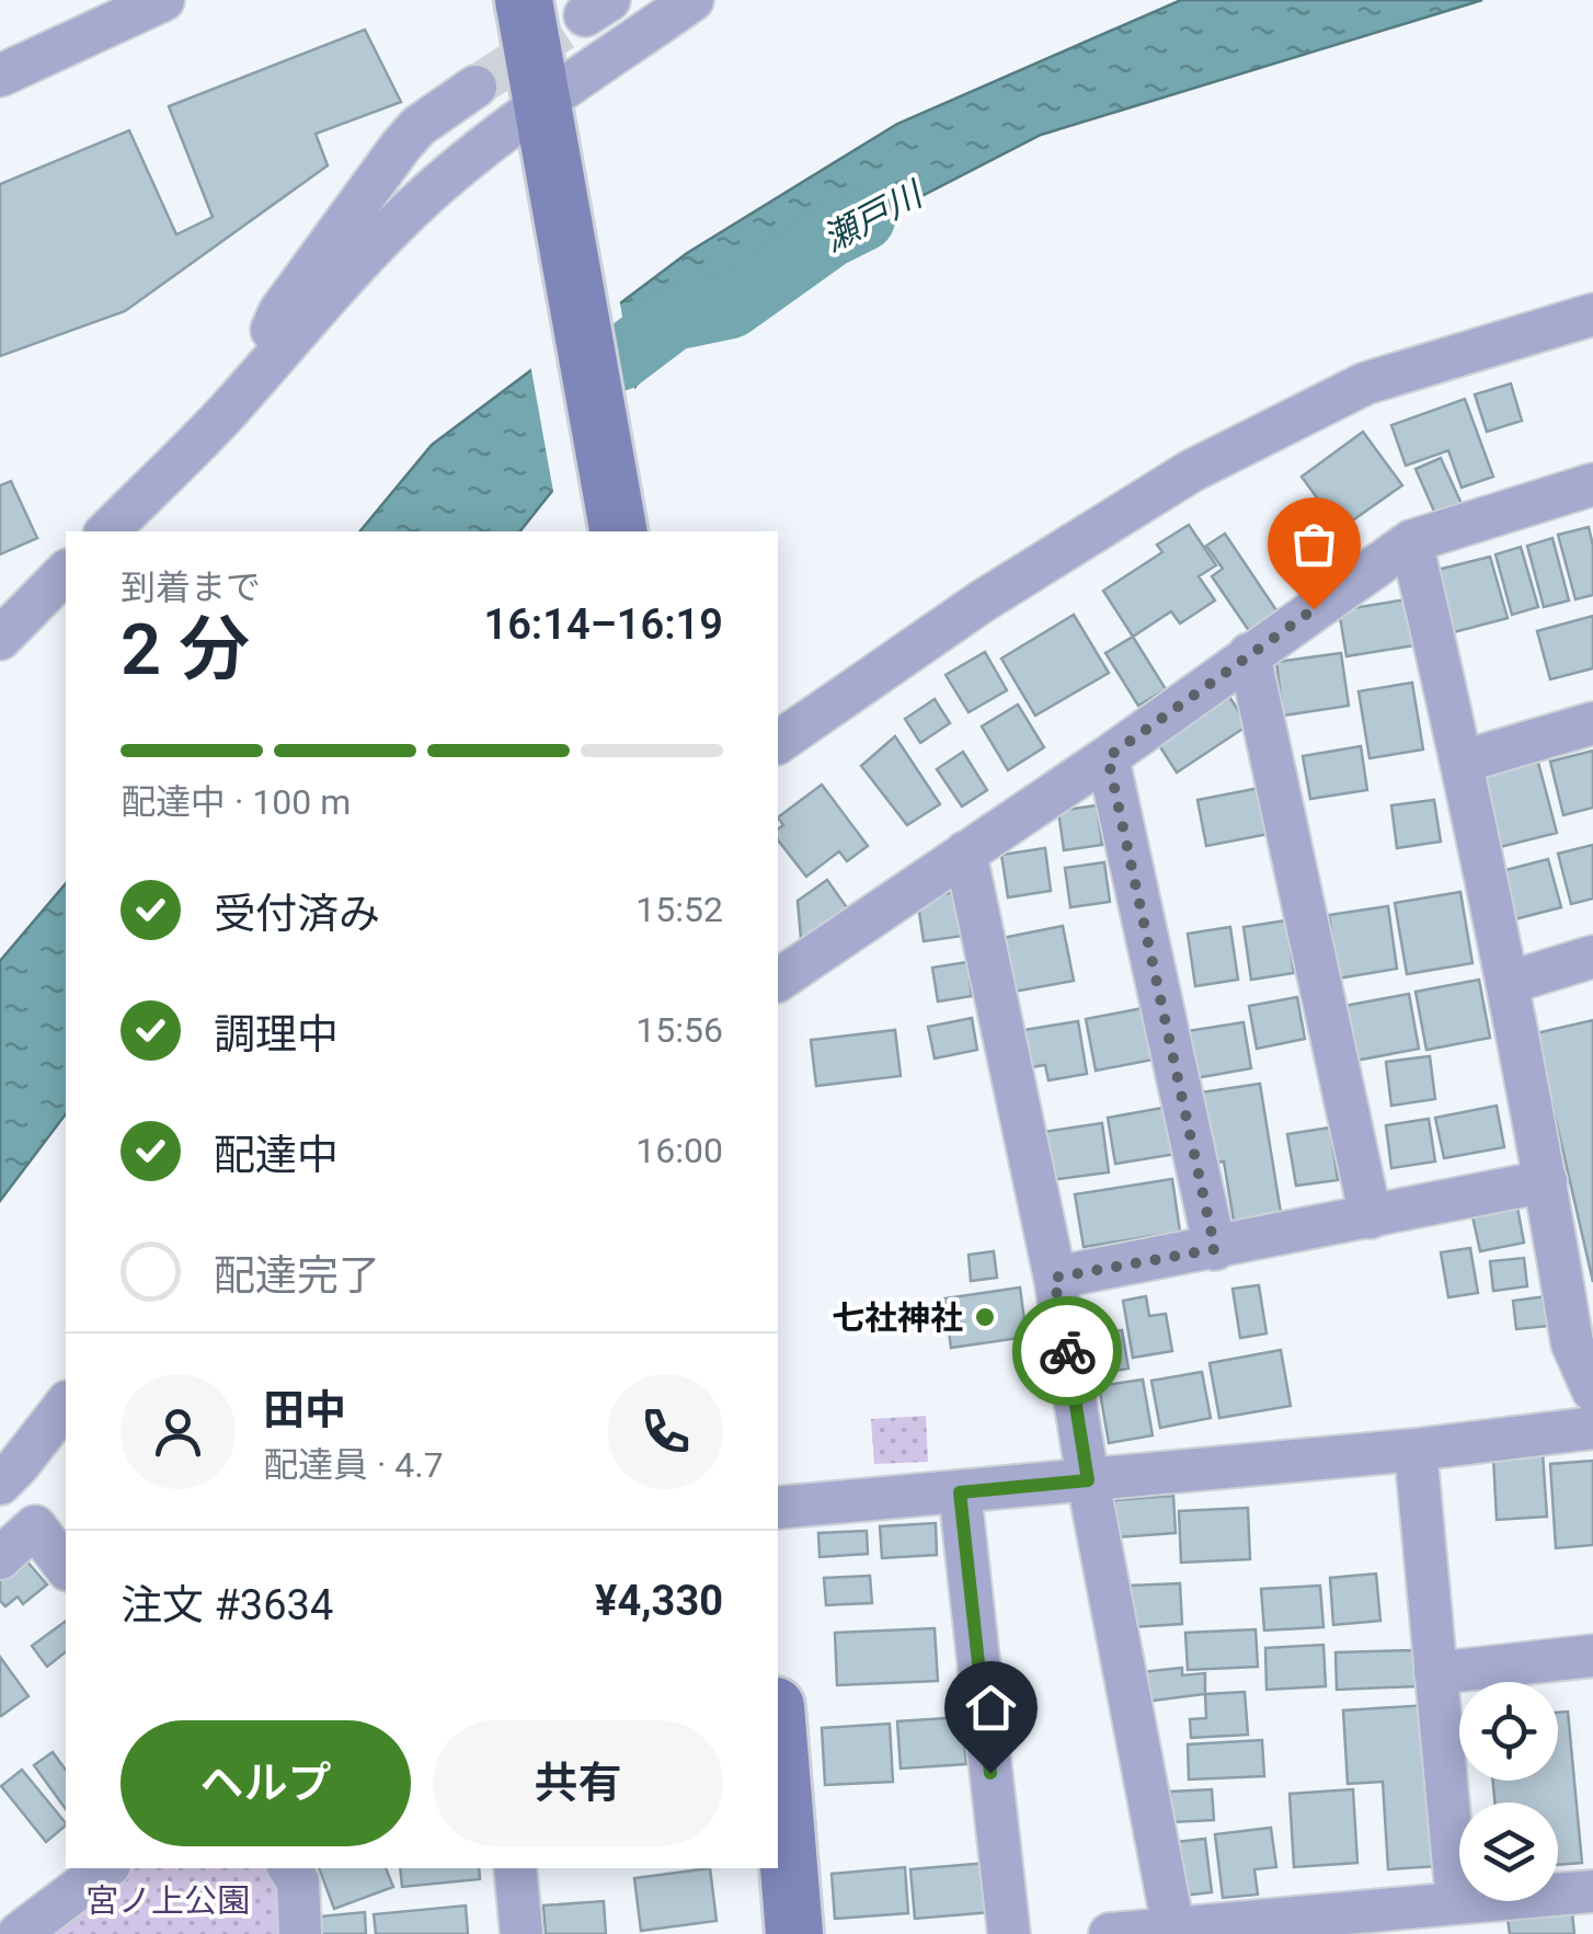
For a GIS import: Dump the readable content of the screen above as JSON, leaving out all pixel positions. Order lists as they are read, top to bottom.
{
  "water": ["瀬戸川"],
  "parks": ["宮ノ上公園"],
  "places": ["七社神社"],
  "page": {
    "heading": ["2 分", "到着まで", "16:14–16:19"],
    "panel": [
      "田中",
      "配達員 · 4.7",
      "注文 #3634",
      "¥4,330"
    ],
    "bar": "配達中 · 100 m",
    "list": [
      ["受付済み", "15:52"],
      ["調理中", "15:56"],
      ["配達中", "16:00"],
      "配達完了"
    ],
    "buttons": ["ヘルプ", "共有"]
  }
}
